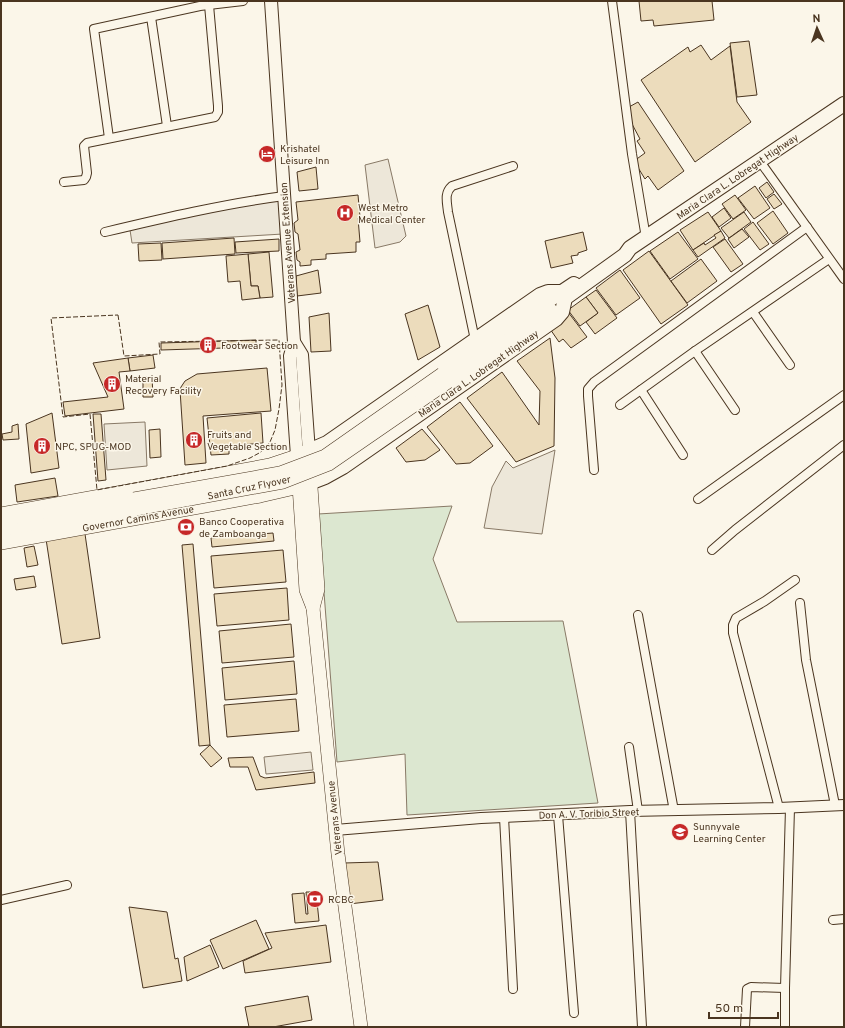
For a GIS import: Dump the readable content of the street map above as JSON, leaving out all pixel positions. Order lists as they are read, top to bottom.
{
  "streets": {
    "highway": ["Maria Clara L. Lobregat Highway"],
    "main road": [
      "Veterans Avenue Extension",
      "Santa Cruz Flyover",
      "Governor Camins Avenue",
      "Veterans Avenue"
    ],
    "street": ["Don A. V. Toribio Street"]
  },
  "crossings": [
    ["Maria Clara L. Lobregat Highway", "Veterans Avenue Extension"],
    ["Maria Clara L. Lobregat Highway", "Santa Cruz Flyover"],
    ["Maria Clara L. Lobregat Highway", "Governor Camins Avenue"],
    ["Maria Clara L. Lobregat Highway", "Veterans Avenue"],
    ["Veterans Avenue Extension", "Veterans Avenue"],
    ["Governor Camins Avenue", "Veterans Avenue"],
    ["Don A. V. Toribio Street", "Veterans Avenue"]
  ],
  "places": {
    "hotel": ["Krishatel Leisure Inn"],
    "hospital": ["West Metro Medical Center"],
    "building": [
      "Footwear Section",
      "Material Recovery Facility",
      "Fruits and Vegetable Section",
      "NPC, SPUG-MOD"
    ],
    "bank": ["Banco Cooperativa de Zamboanga", "RCBC"],
    "school or university": ["Sunnyvale Learning Center"]
  },
  "scale_bar": "50 m",
  "north": "top"
}
